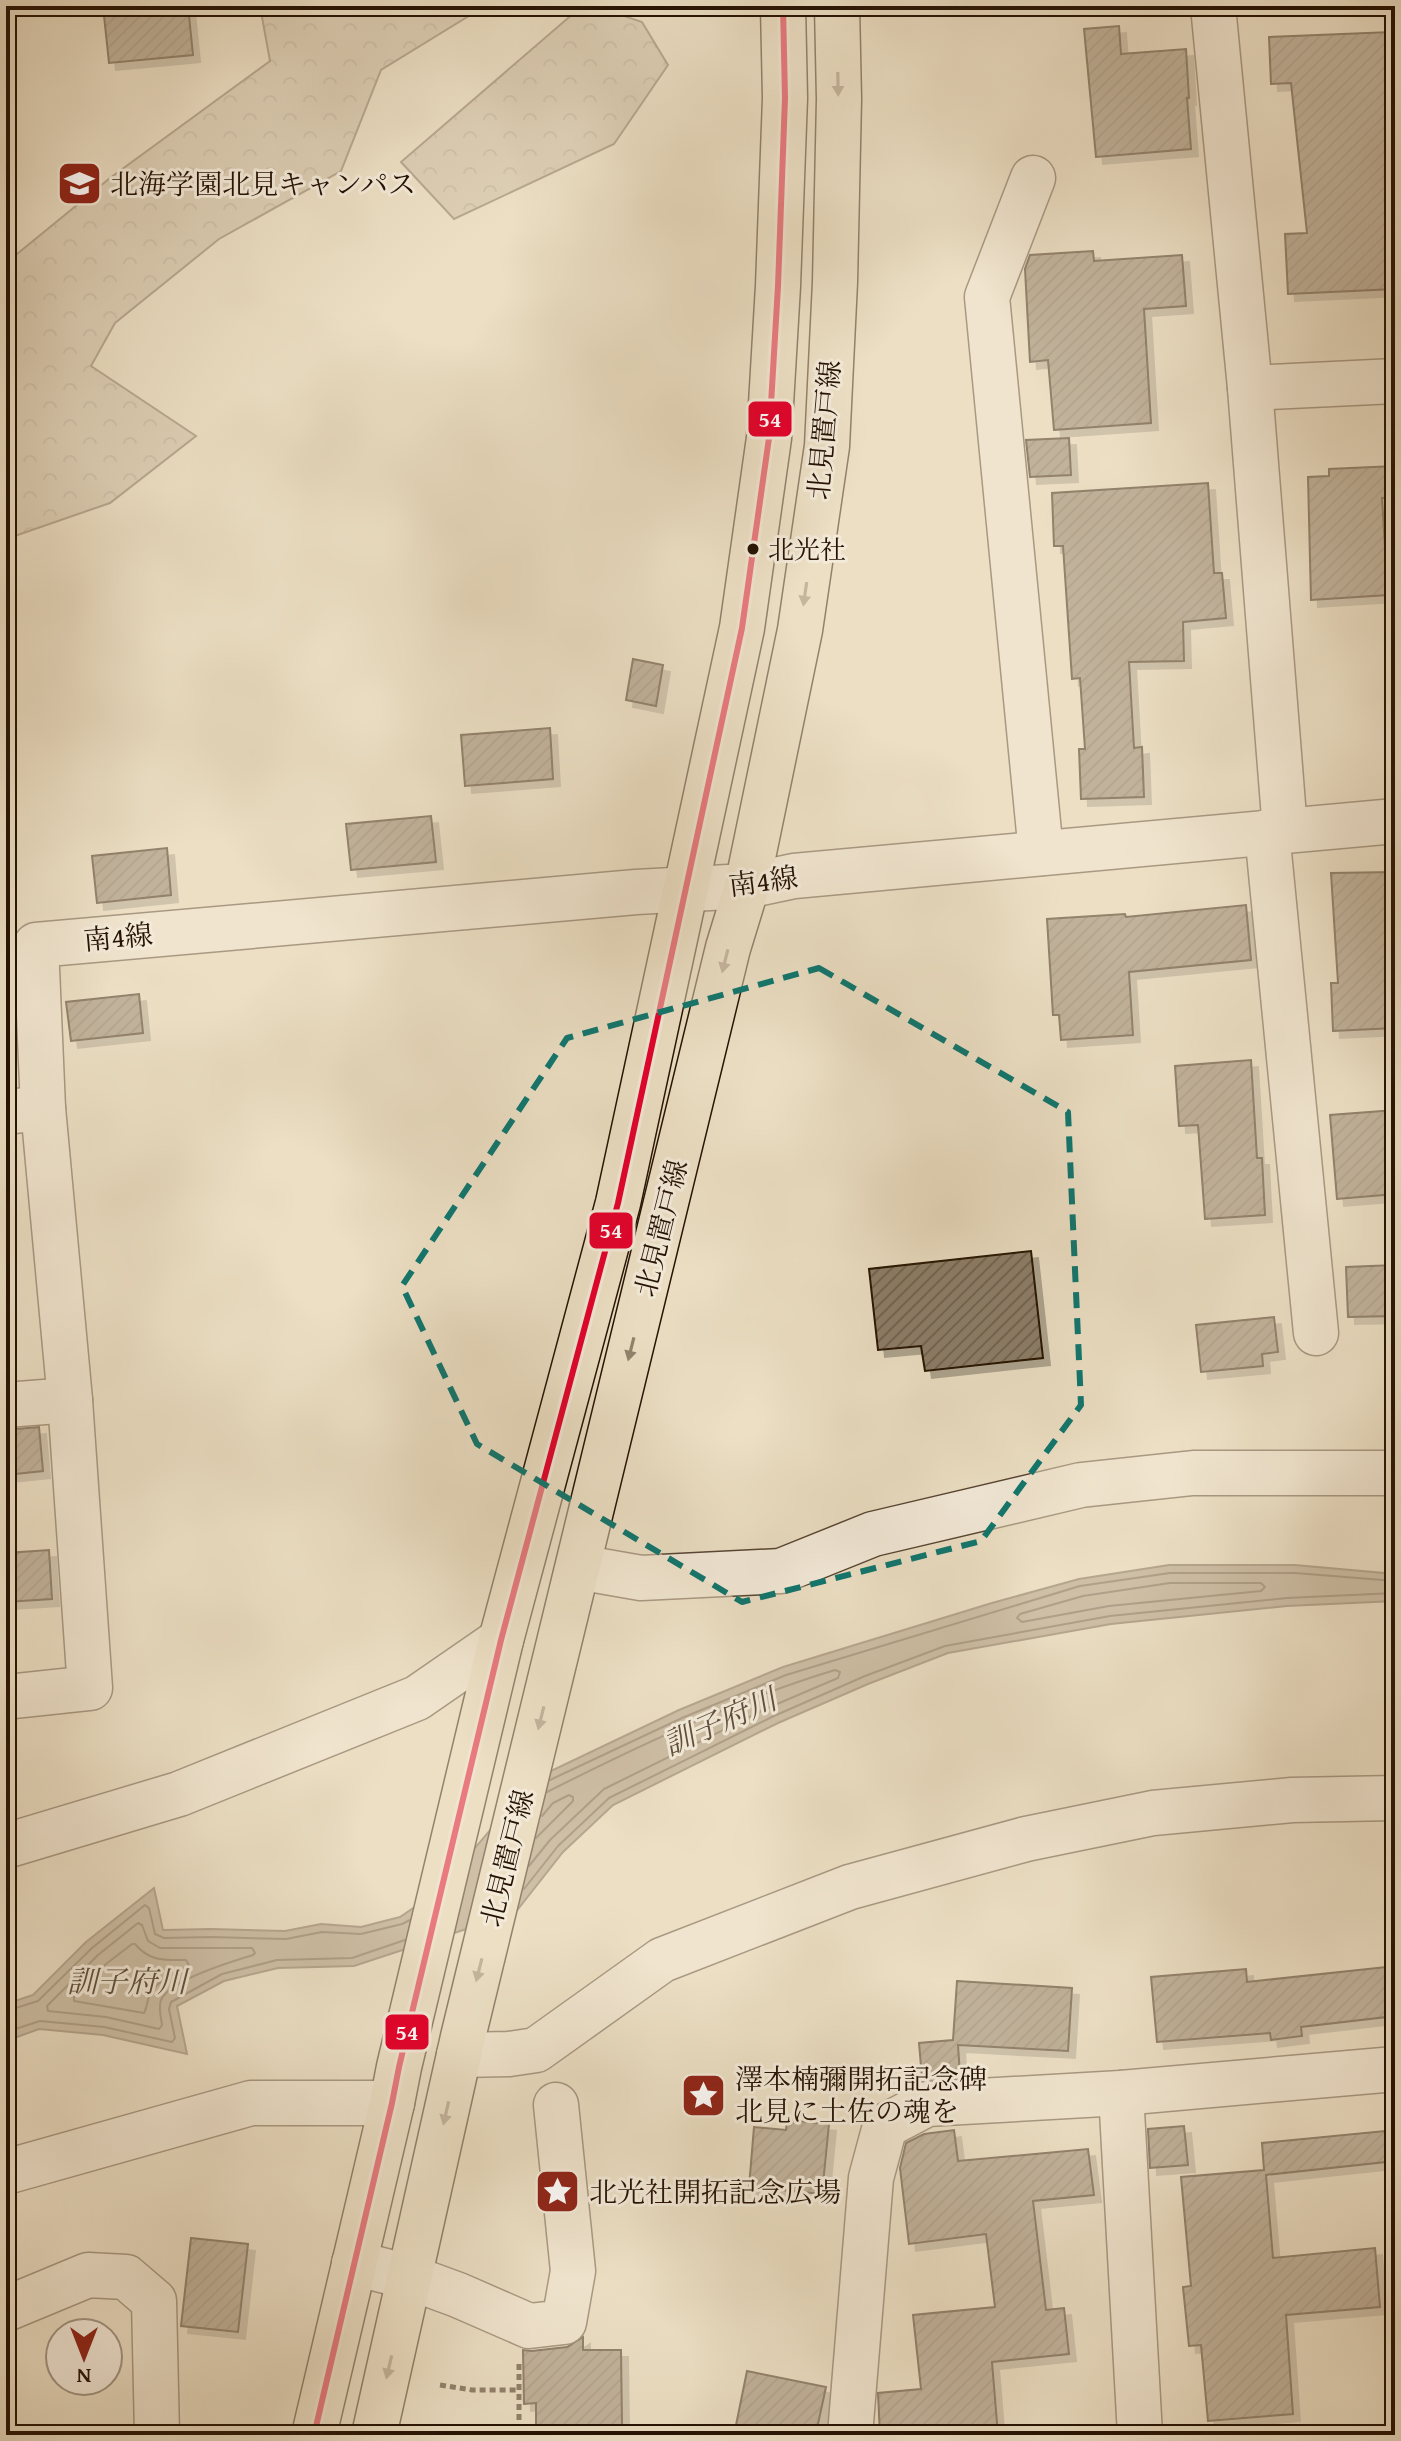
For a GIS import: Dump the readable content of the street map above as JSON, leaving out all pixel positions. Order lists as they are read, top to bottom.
{
  "streets": {
    "main road": ["北見置戸線"],
    "street": ["南4線"]
  },
  "crossings": [
    ["北見置戸線", "南4線"]
  ],
  "water": ["訓子府川"],
  "places": {
    "school or university": ["北海学園北見キャンパス"],
    "other": ["北光社"],
    "place": ["澤本楠彌開拓記念碑 北見に土佐の魂を", "北光社開拓記念広場"]
  },
  "lines": ["transit line 54"],
  "north": "bottom"
}
